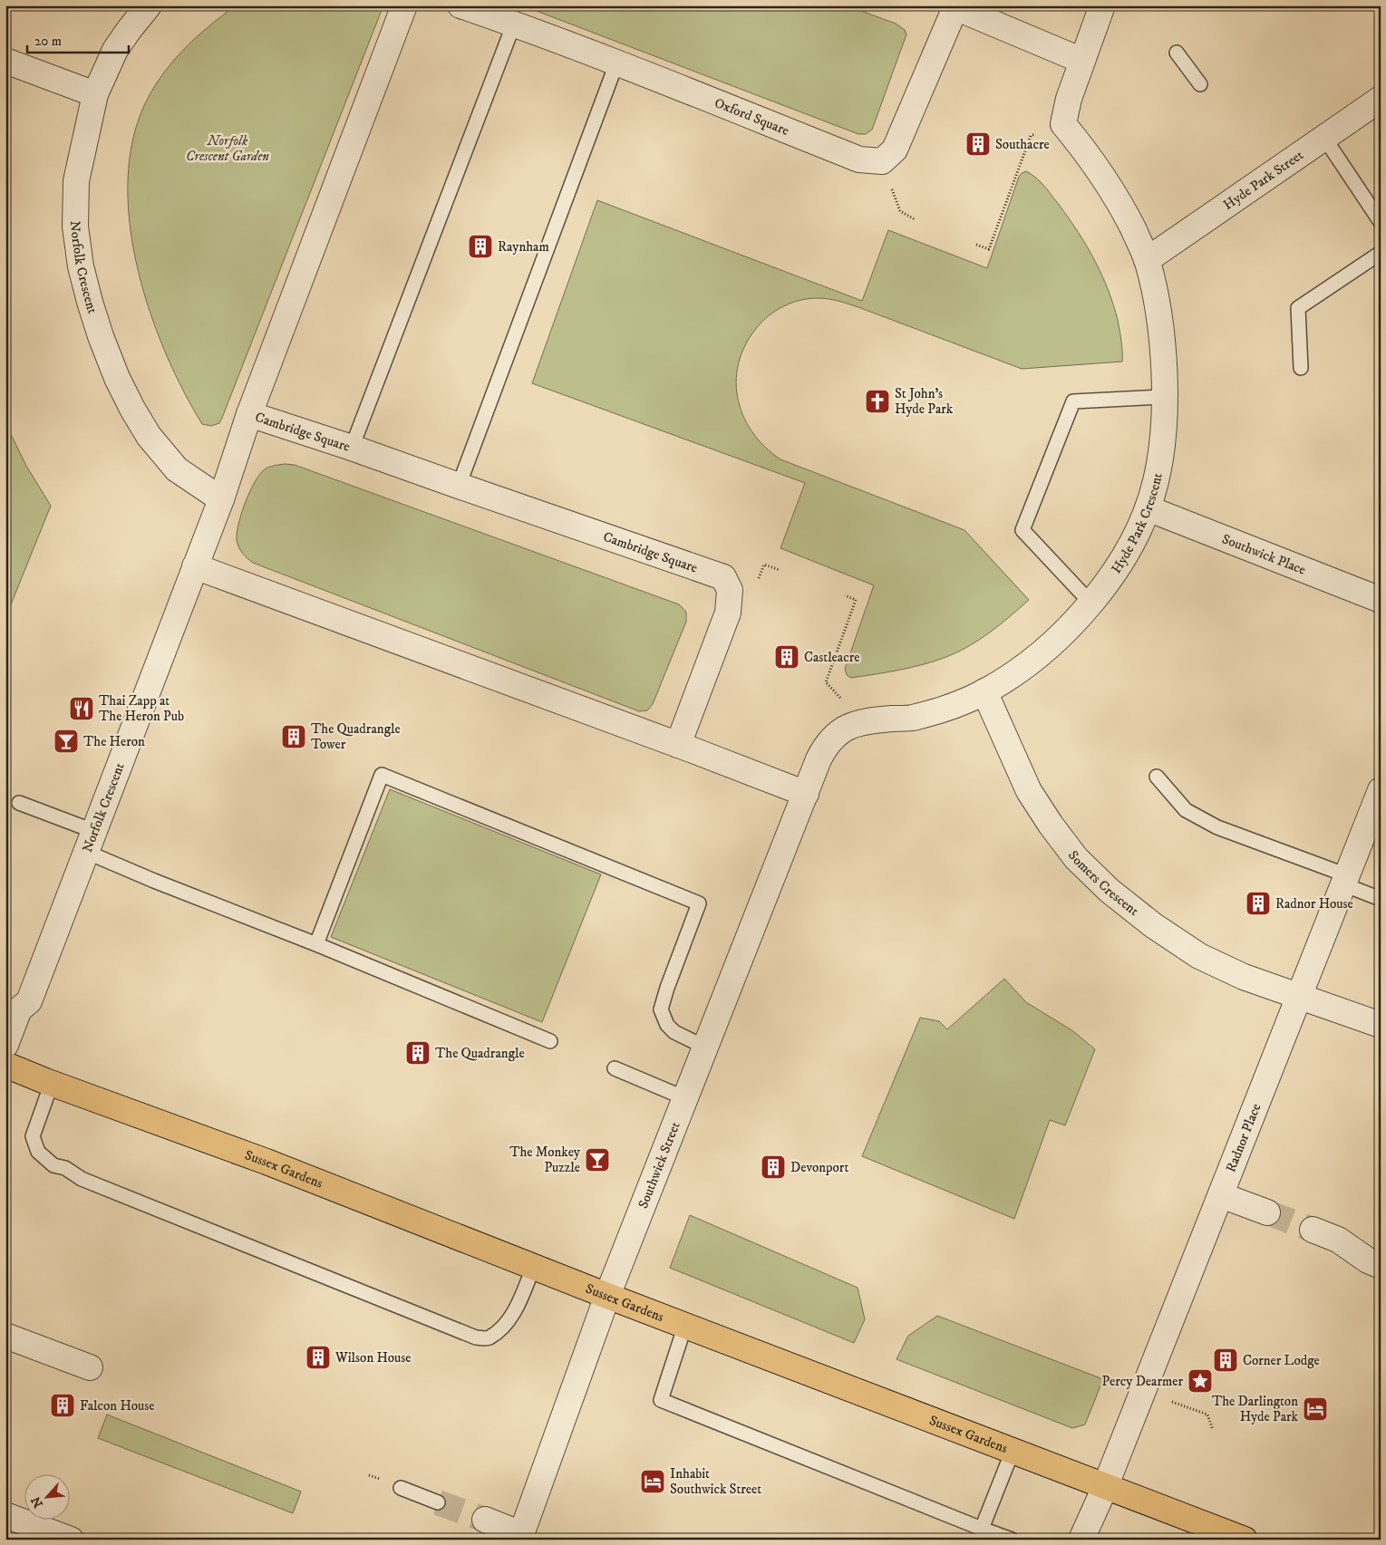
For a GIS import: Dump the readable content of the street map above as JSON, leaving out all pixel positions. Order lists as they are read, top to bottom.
{
  "streets": {
    "main road": ["Sussex Gardens"],
    "street": [
      "Oxford Square",
      "Hyde Park Street",
      "Norfolk Crescent",
      "Cambridge Square",
      "Hyde Park Crescent",
      "Southwick Place",
      "Somers Crescent",
      "Radnor Place",
      "Southwick Street"
    ]
  },
  "crossings": [
    ["Hyde Park Street", "Hyde Park Crescent"],
    ["Norfolk Crescent", "Cambridge Square"],
    ["Hyde Park Crescent", "Southwick Place"],
    ["Hyde Park Crescent", "Somers Crescent"],
    ["Hyde Park Crescent", "Southwick Street"],
    ["Somers Crescent", "Radnor Place"],
    ["Radnor Place", "Sussex Gardens"],
    ["Southwick Street", "Sussex Gardens"]
  ],
  "parks": ["Norfolk Crescent Garden"],
  "places": {
    "building": [
      "Southacre",
      "Raynham",
      "Castleacre",
      "The Quadrangle Tower",
      "Radnor House",
      "The Quadrangle",
      "Devonport",
      "Wilson House",
      "Corner Lodge",
      "Falcon House"
    ],
    "church": ["St John's Hyde Park"],
    "restaurant": ["Thai Zapp at The Heron Pub"],
    "bar": ["The Heron", "The Monkey Puzzle"],
    "place": ["Percy Dearmer"],
    "hotel": ["The Darlington Hyde Park", "Inhabit Southwick Street"]
  },
  "scale_bar": "20 m",
  "north": "bottom left"
}
